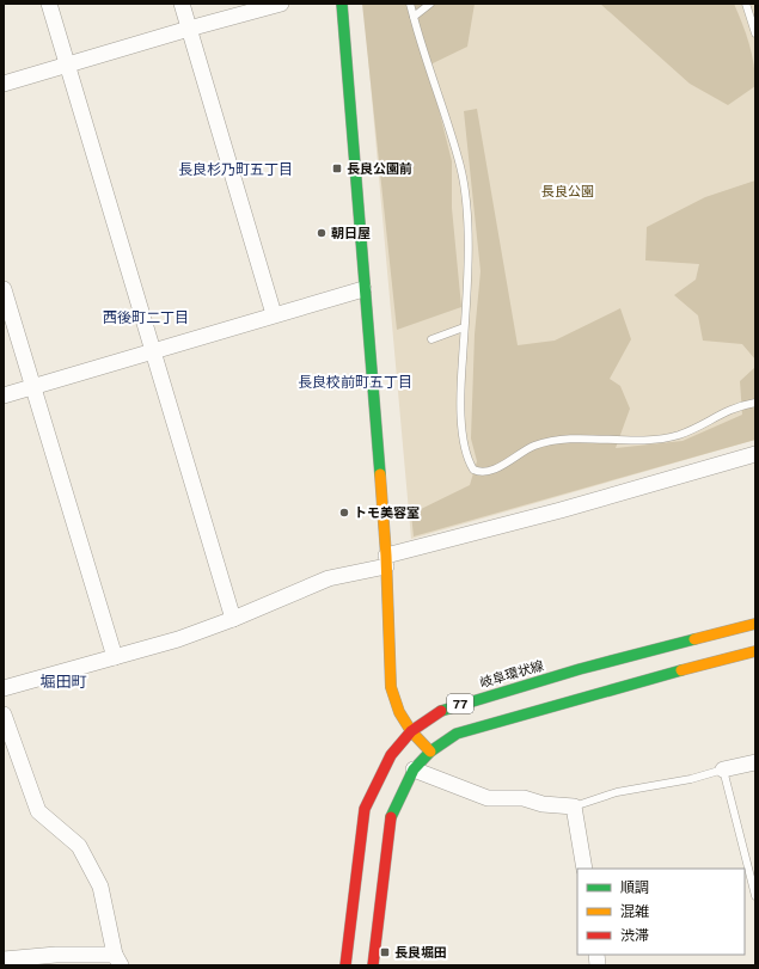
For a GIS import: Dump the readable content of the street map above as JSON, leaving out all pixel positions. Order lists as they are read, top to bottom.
{
  "streets": {
    "main road": ["岐阜環状線", "77"]
  },
  "districts": [
    "長良杉乃町五丁目",
    "西後町二丁目",
    "長良校前町五丁目",
    "堀田町"
  ],
  "parks": ["長良公園"],
  "places": {
    "transit": ["長良公園前", "長良堀田"],
    "other": ["朝日屋", "トモ美容室"]
  },
  "legend": ["順調", "混雑", "渋滞"]
}
